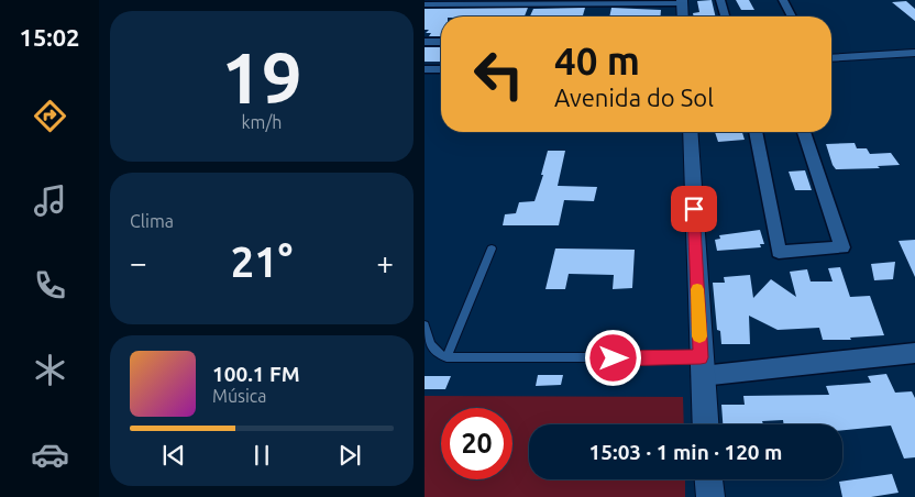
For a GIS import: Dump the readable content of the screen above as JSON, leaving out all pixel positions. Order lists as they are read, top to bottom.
{
  "page": {
    "tabs": "15:02",
    "tile": [
      ["19", "km/h"],
      "Clima"
    ],
    "turn": ["40 m", "Avenida do Sol"],
    "heat": ["−", "21°", "+"],
    "song": ["100.1 FM", "Música"],
    "limit": "20",
    "trip": "15:03 · 1 min · 120 m"
  }
}
